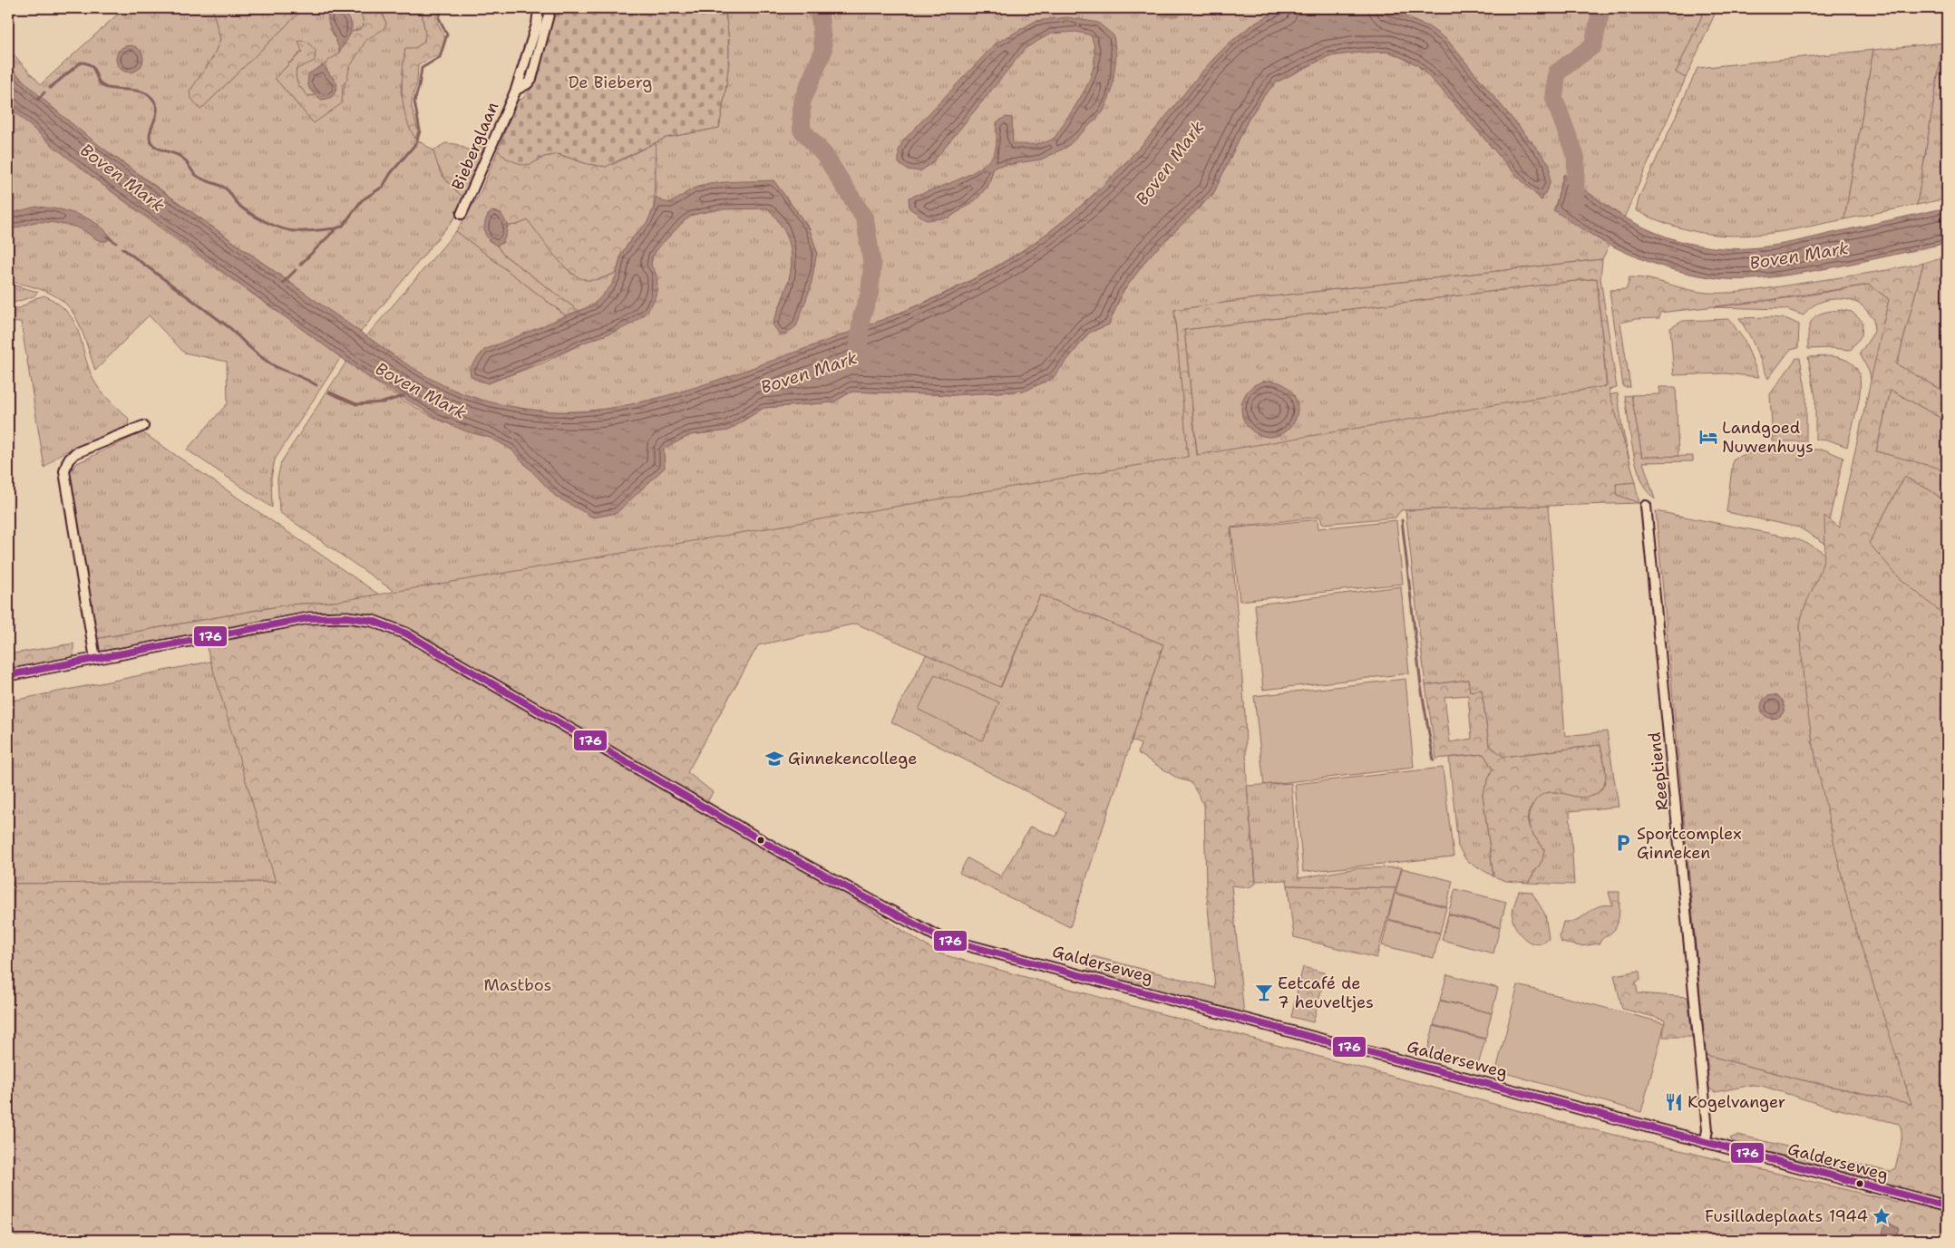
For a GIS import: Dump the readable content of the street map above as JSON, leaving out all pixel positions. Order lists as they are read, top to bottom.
{
  "streets": {
    "street": ["Bieberglaan", "Reeptiend", "Galderseweg"]
  },
  "crossings": [
    ["Reeptiend", "Galderseweg"]
  ],
  "water": ["Boven Mark"],
  "parks": ["De Bieberg", "Mastbos"],
  "places": {
    "hotel": ["Landgoed Nuwenhuys"],
    "school or university": ["Ginnekencollege"],
    "parking": ["Sportcomplex Ginneken"],
    "bar": ["Eetcafé de 7 heuveltjes"],
    "restaurant": ["Kogelvanger"],
    "place": ["Fusilladeplaats 1944"]
  },
  "lines": ["transit line 176"]
}
